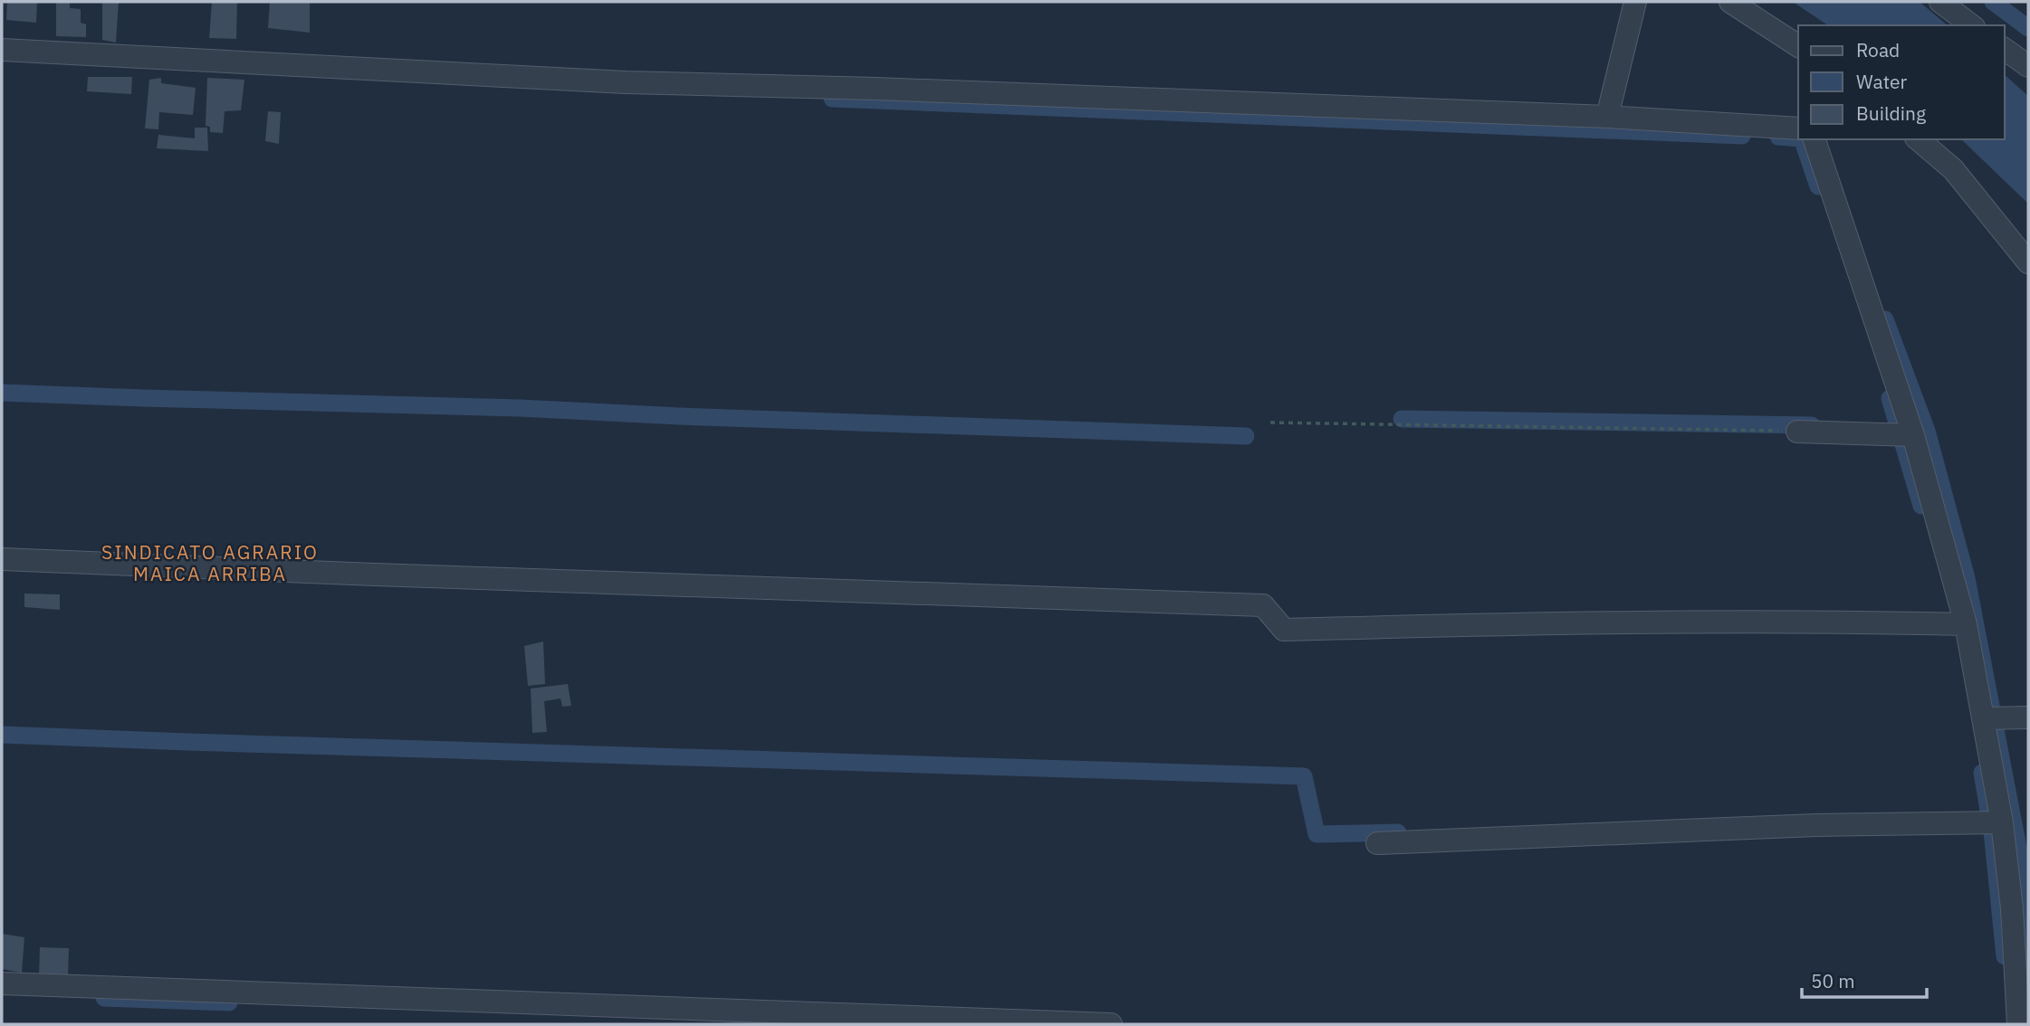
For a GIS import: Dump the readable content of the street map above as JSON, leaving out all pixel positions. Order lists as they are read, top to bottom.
{
  "districts": ["SINDICATO AGRARIO MAICA ARRIBA"],
  "legend": ["Road", "Water", "Building"],
  "scale_bar": "50 m"
}
